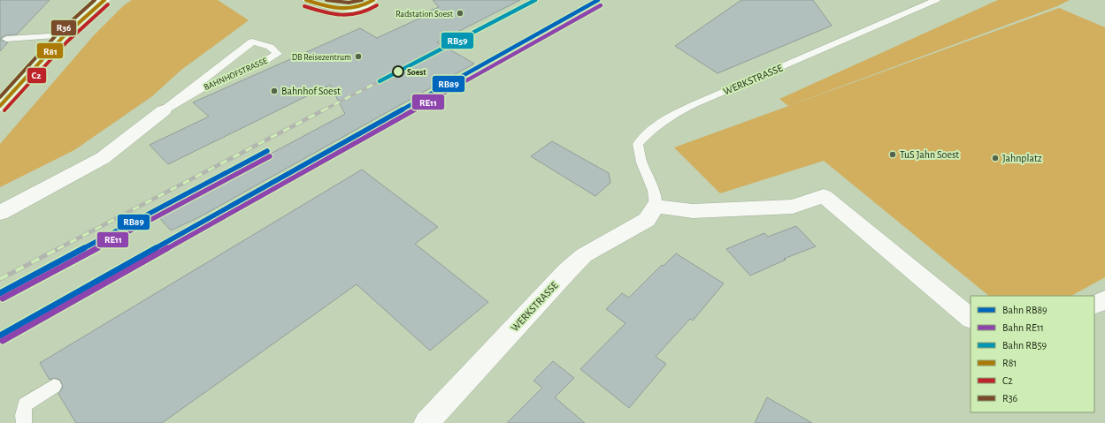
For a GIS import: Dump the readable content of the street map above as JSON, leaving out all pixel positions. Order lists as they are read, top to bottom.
{
  "streets": {
    "street": ["BAHNHOFSTRASSE", "WERKSTRASSE"]
  },
  "places": [
    "Radstation Soest",
    "DB Reisezentrum",
    "Soest",
    "Bahnhof Soest",
    "TuS Jahn Soest",
    "Jahnplatz"
  ],
  "lines": [
    "rail line RB89",
    "rail line RB59",
    "transit line R81",
    "transit line R36",
    "transit line C2",
    "rail line RE11"
  ],
  "legend": [
    "Bahn RB89",
    "Bahn RE11",
    "Bahn RB59",
    "R81",
    "C2",
    "R36"
  ]
}
